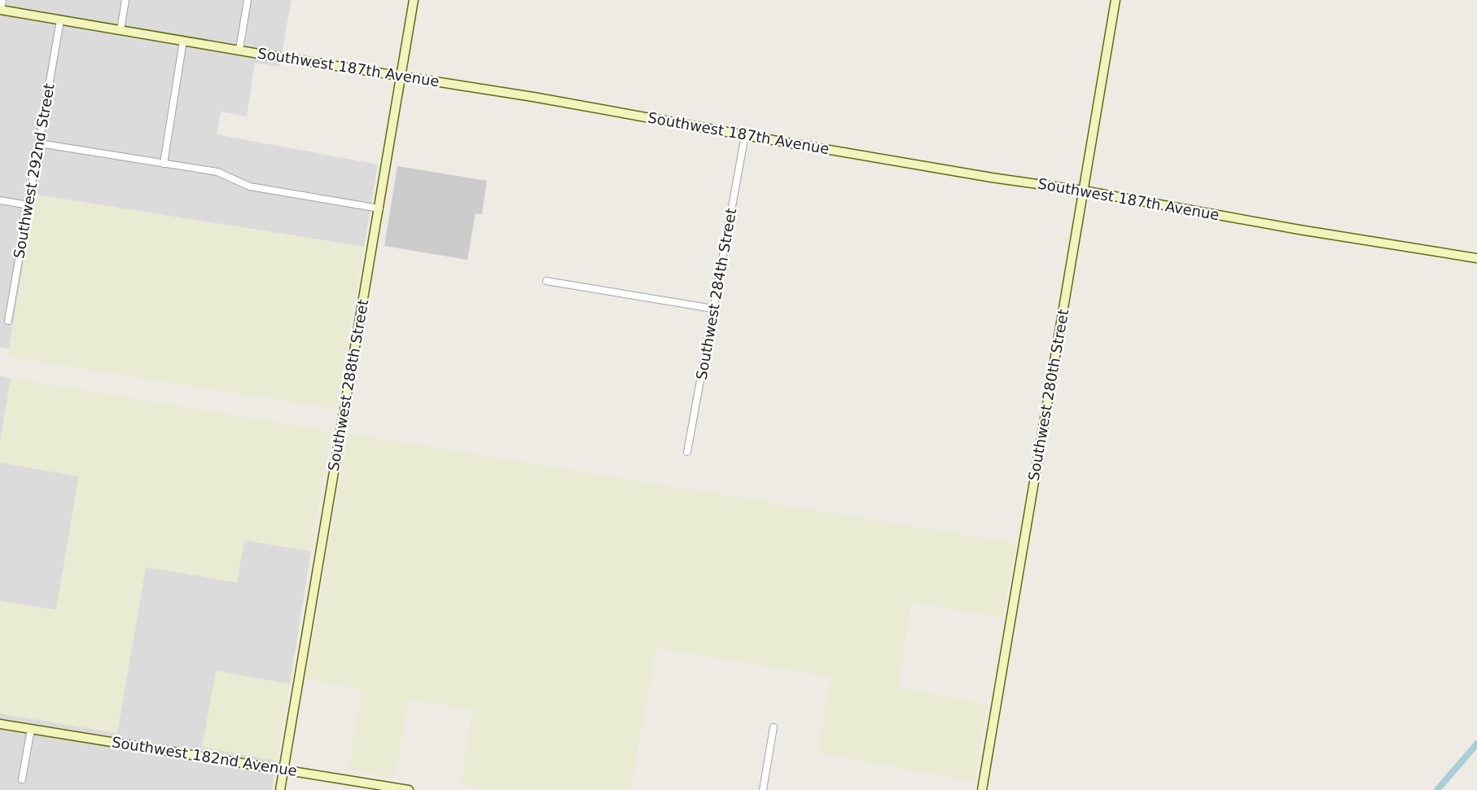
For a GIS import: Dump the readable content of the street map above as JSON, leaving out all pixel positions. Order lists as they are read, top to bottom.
{
  "streets": {
    "street": [
      "Southwest 187th Avenue",
      "Southwest 292nd Street",
      "Southwest 284th Street",
      "Southwest 288th Street",
      "Southwest 280th Street",
      "Southwest 182nd Avenue"
    ]
  },
  "crossings": [
    ["Southwest 187th Avenue", "Southwest 292nd Street"],
    ["Southwest 187th Avenue", "Southwest 284th Street"],
    ["Southwest 187th Avenue", "Southwest 288th Street"],
    ["Southwest 187th Avenue", "Southwest 280th Street"],
    ["Southwest 288th Street", "Southwest 182nd Avenue"]
  ]
}
